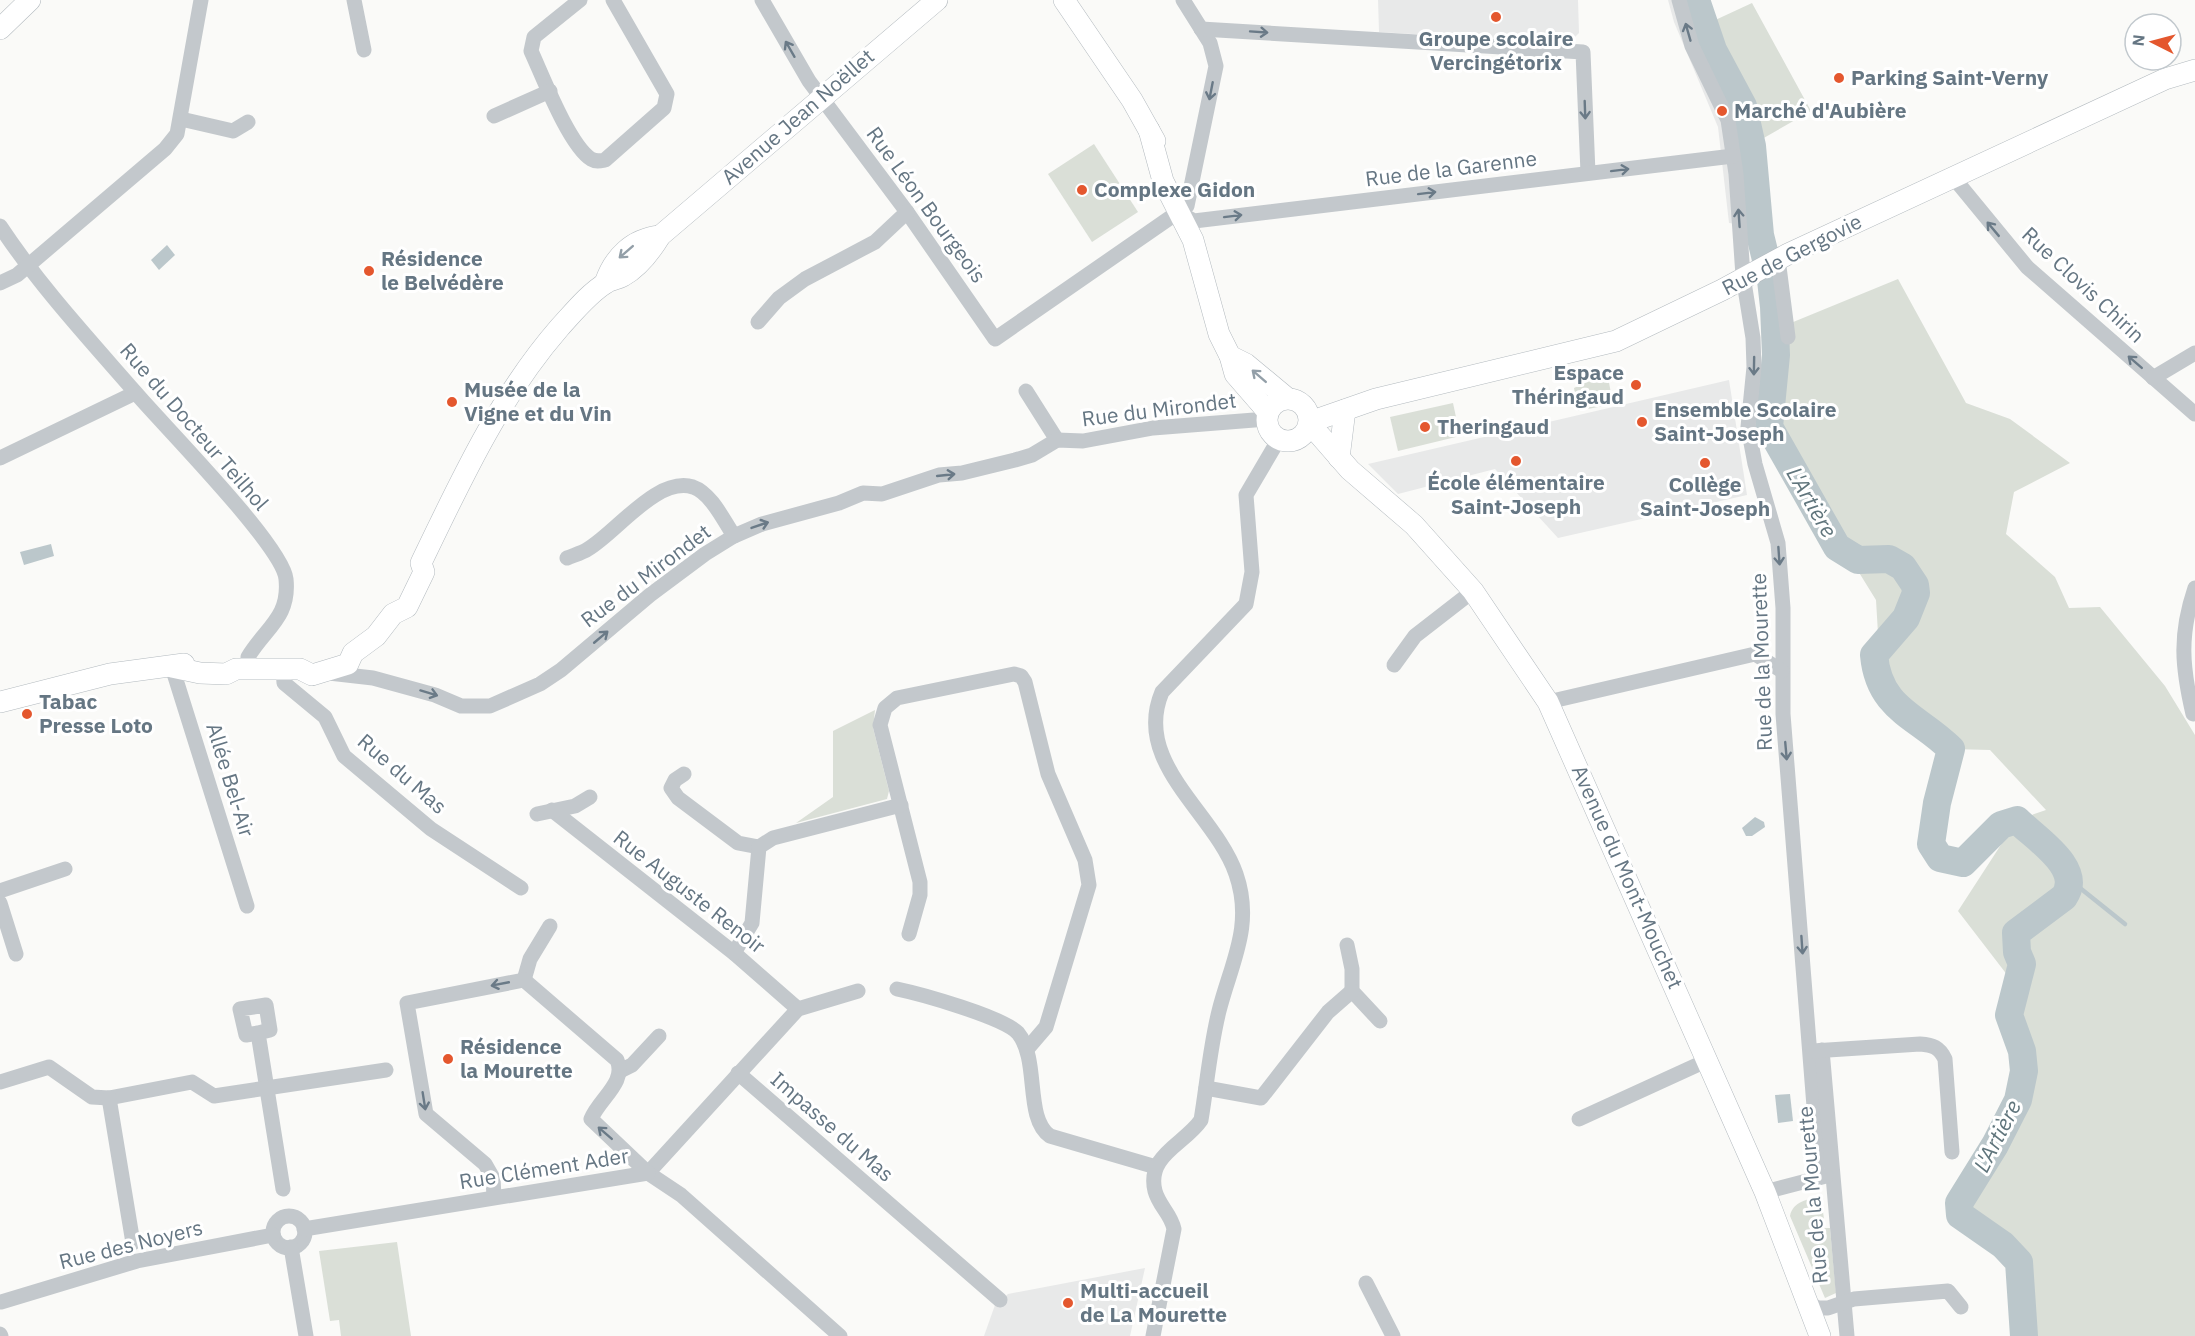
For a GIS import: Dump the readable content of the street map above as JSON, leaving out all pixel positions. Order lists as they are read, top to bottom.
{
  "streets": {
    "main road": ["Avenue Jean Noëllet", "Rue de Gergovie", "Avenue du Mont-Mouchet"],
    "street": [
      "Rue de la Garenne",
      "Rue Léon Bourgeois",
      "Rue Clovis Chirin",
      "Rue du Mirondet",
      "Rue du Docteur Teilhol",
      "Rue de la Mourette",
      "Rue du Mas",
      "Allée Bel-Air",
      "Rue Auguste Renoir",
      "Impasse du Mas",
      "Rue Clément Ader",
      "Rue des Noyers"
    ]
  },
  "crossings": [
    ["Avenue Jean Noëllet", "Rue Léon Bourgeois"],
    ["Avenue Jean Noëllet", "Rue du Mirondet"],
    ["Avenue Jean Noëllet", "Rue du Docteur Teilhol"],
    ["Avenue Jean Noëllet", "Rue du Mas"],
    ["Avenue Jean Noëllet", "Allée Bel-Air"],
    ["Rue de la Garenne", "Rue Léon Bourgeois"],
    ["Rue de la Garenne", "Rue de la Mourette"],
    ["Rue de Gergovie", "Rue Clovis Chirin"],
    ["Rue de Gergovie", "Rue de la Mourette"],
    ["Rue de Gergovie", "Avenue du Mont-Mouchet"],
    ["Rue de la Mourette", "Avenue du Mont-Mouchet"],
    ["Impasse du Mas", "Rue Clément Ader"],
    ["Rue Clément Ader", "Rue des Noyers"]
  ],
  "one_way": ["Rue de la Garenne", "Rue Clovis Chirin", "Rue du Mirondet"],
  "water": ["L'Artière"],
  "places": [
    "Groupe scolaire Vercingétorix",
    "Parking Saint-Verny",
    "Marché d'Aubière",
    "Complexe Gidon",
    "Résidence le Belvédère",
    "Espace Théringaud",
    "Musée de la Vigne et du Vin",
    "Ensemble Scolaire Saint-Joseph",
    "Theringaud",
    "École élémentaire Saint-Joseph",
    "Collège Saint-Joseph",
    "Tabac Presse Loto",
    "Résidence la Mourette",
    "Multi-accueil de La Mourette"
  ],
  "north": "left"
}
